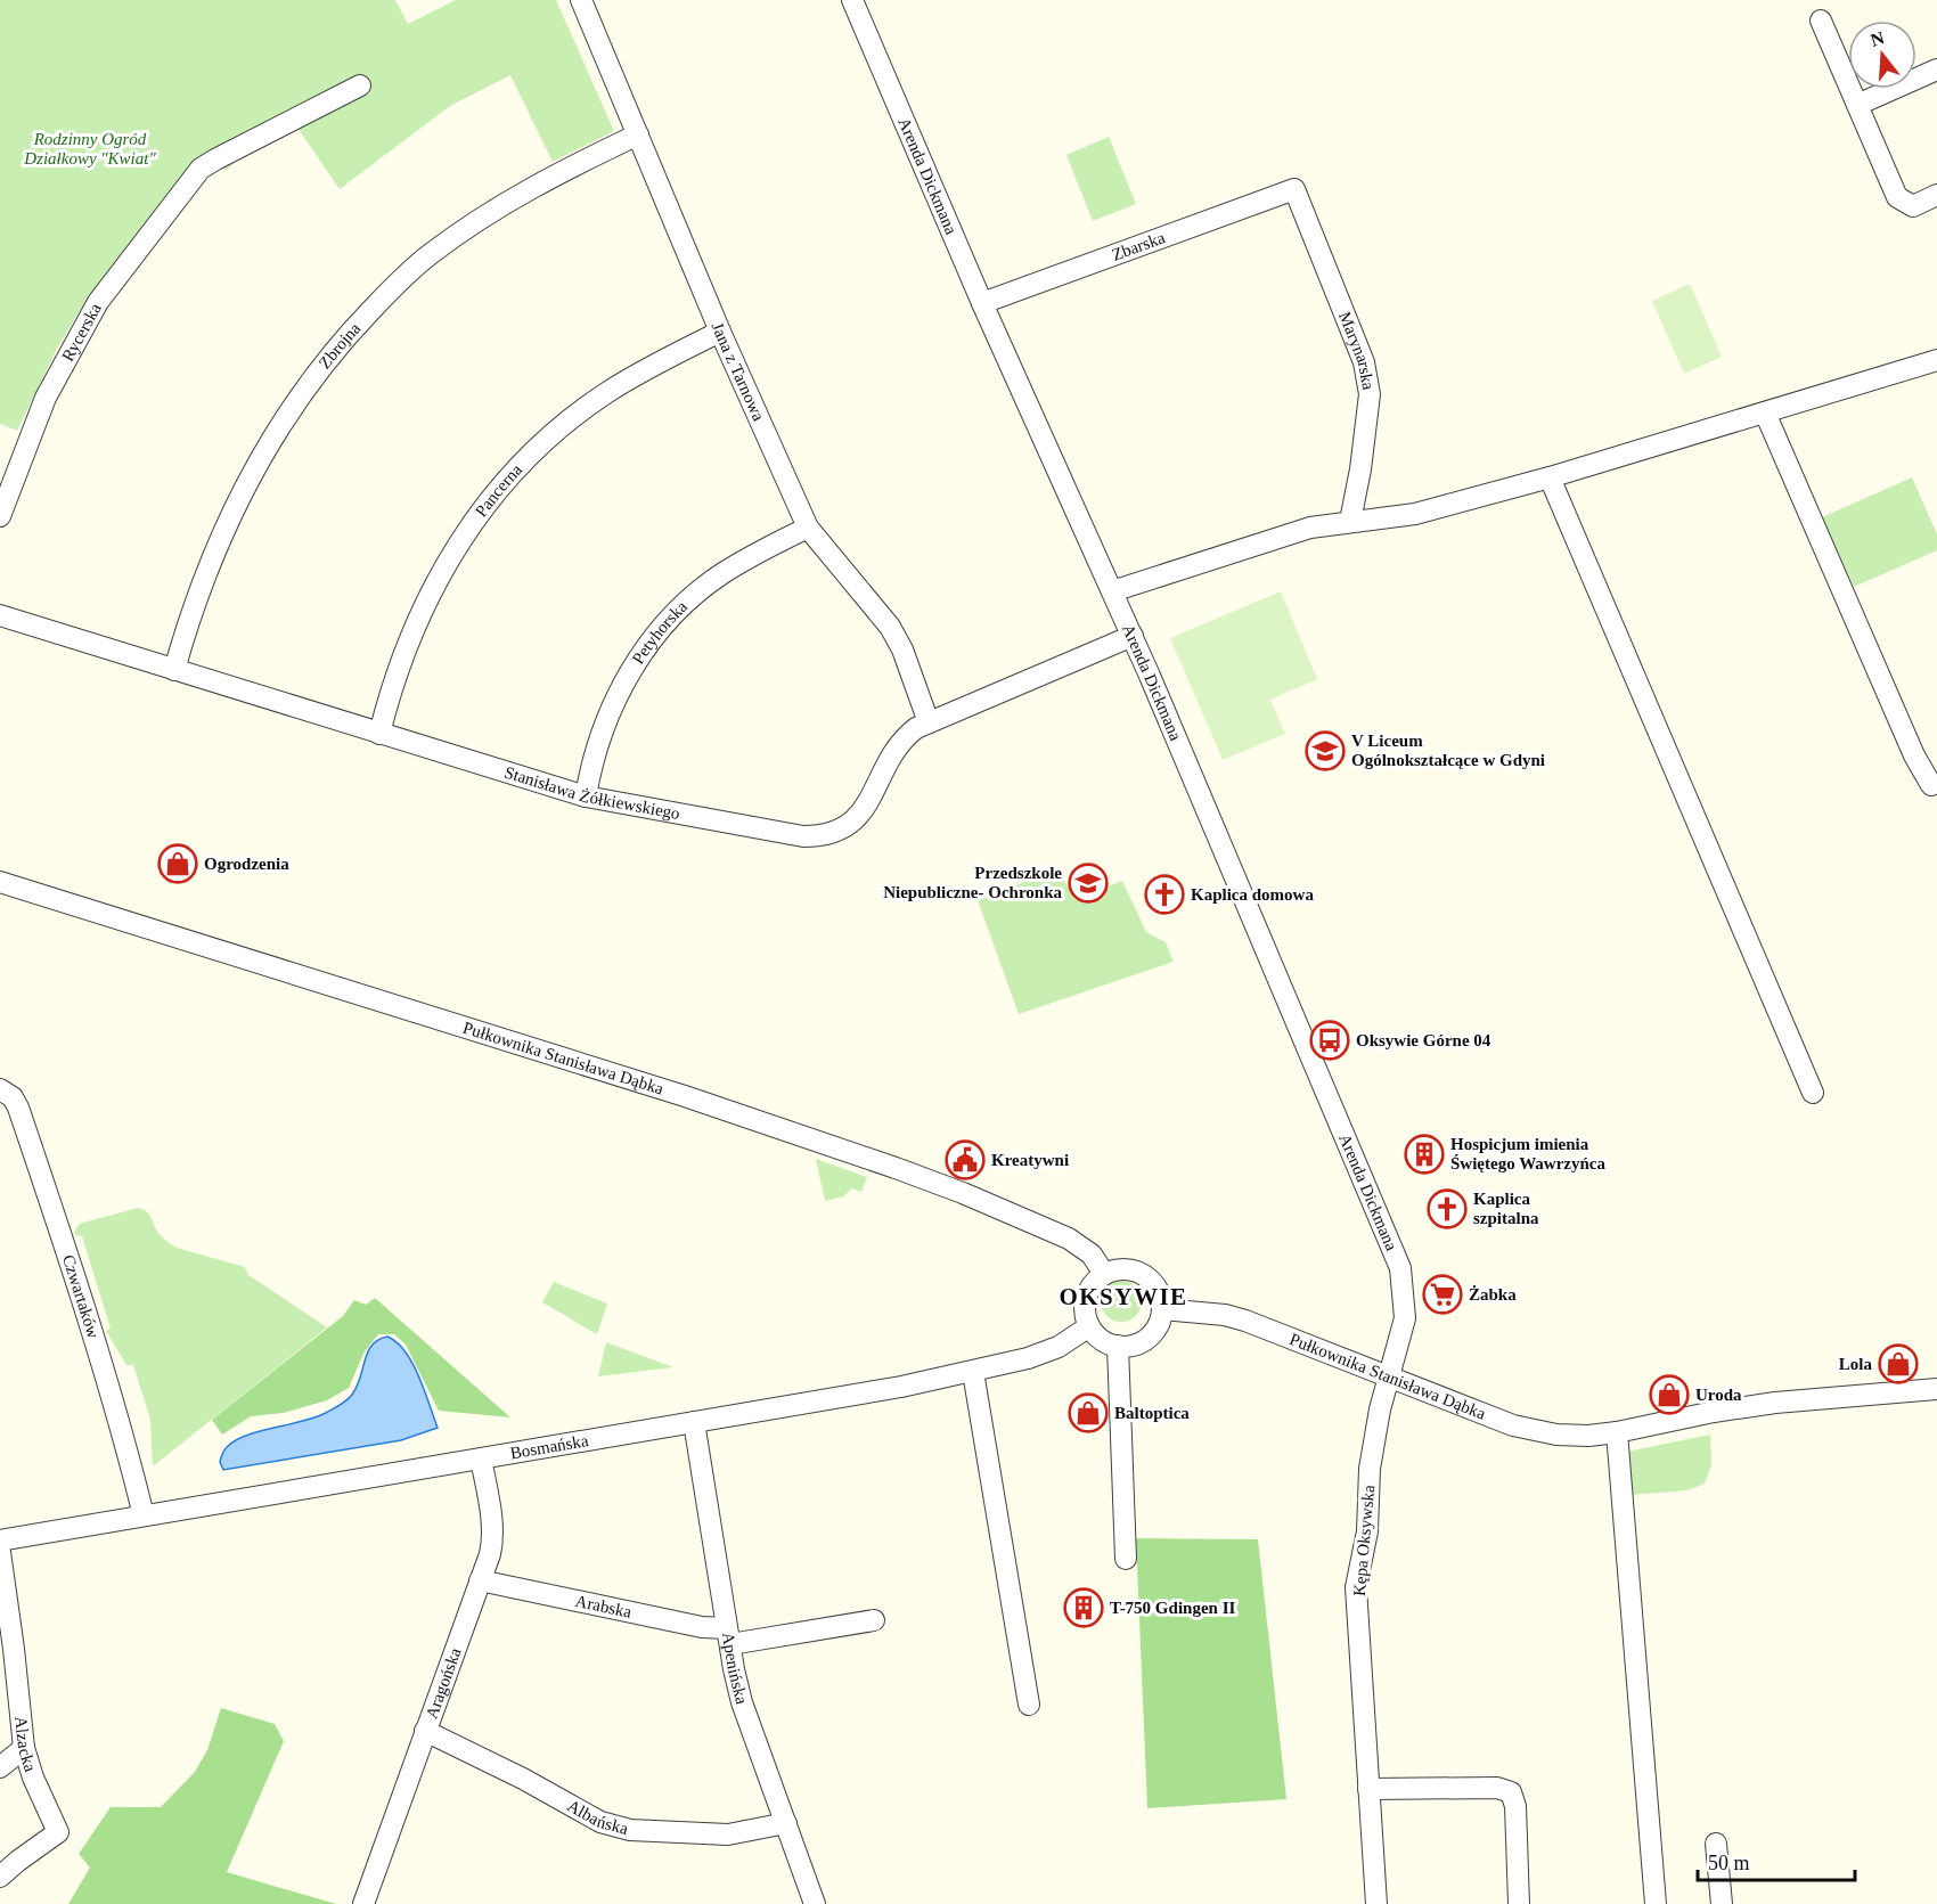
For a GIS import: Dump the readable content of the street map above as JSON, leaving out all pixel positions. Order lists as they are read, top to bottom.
{
  "streets": {
    "street": [
      "Arenda Dickmana",
      "Zbarska",
      "Rycerska",
      "Zbrojna",
      "Marynarska",
      "Jana z Tarnowa",
      "Pancerna",
      "Petyhorska",
      "Stanisława Żółkiewskiego",
      "Pułkownika Stanisława Dąbka",
      "Czwartaków",
      "Bosmańska",
      "Kępa Oksywska",
      "Arabska",
      "Apenińska",
      "Aragońska",
      "Alzacka",
      "Albańska"
    ]
  },
  "crossings": [
    ["Arenda Dickmana", "Zbarska"],
    ["Arenda Dickmana", "Stanisława Żółkiewskiego"],
    ["Arenda Dickmana", "Pułkownika Stanisława Dąbka"],
    ["Arenda Dickmana", "Kępa Oksywska"],
    ["Zbarska", "Marynarska"],
    ["Zbrojna", "Jana z Tarnowa"],
    ["Zbrojna", "Stanisława Żółkiewskiego"],
    ["Jana z Tarnowa", "Pancerna"],
    ["Jana z Tarnowa", "Petyhorska"],
    ["Jana z Tarnowa", "Stanisława Żółkiewskiego"],
    ["Pancerna", "Stanisława Żółkiewskiego"],
    ["Petyhorska", "Stanisława Żółkiewskiego"],
    ["Pułkownika Stanisława Dąbka", "Bosmańska"],
    ["Pułkownika Stanisława Dąbka", "Kępa Oksywska"],
    ["Czwartaków", "Bosmańska"],
    ["Bosmańska", "Apenińska"],
    ["Bosmańska", "Aragońska"],
    ["Arabska", "Apenińska"],
    ["Arabska", "Aragońska"],
    ["Apenińska", "Albańska"],
    ["Aragońska", "Albańska"]
  ],
  "districts": ["OKSYWIE"],
  "parks": ["Rodzinny Ogród Działkowy \"Kwiat\""],
  "places": {
    "school or university": ["V Liceum Ogólnokształcące w Gdyni", "Przedszkole Niepubliczne- Ochronka"],
    "shop": [
      "Ogrodzenia",
      "Lola",
      "Uroda",
      "Baltoptica"
    ],
    "church": ["Kaplica domowa", "Kaplica szpitalna"],
    "bus stop": ["Oksywie Górne 04"],
    "building": ["Hospicjum imienia Świętego Wawrzyńca", "T-750 Gdingen II"],
    "public building": ["Kreatywni"],
    "supermarket": ["Żabka"]
  },
  "scale_bar": "50 m",
  "north": "top"
}
